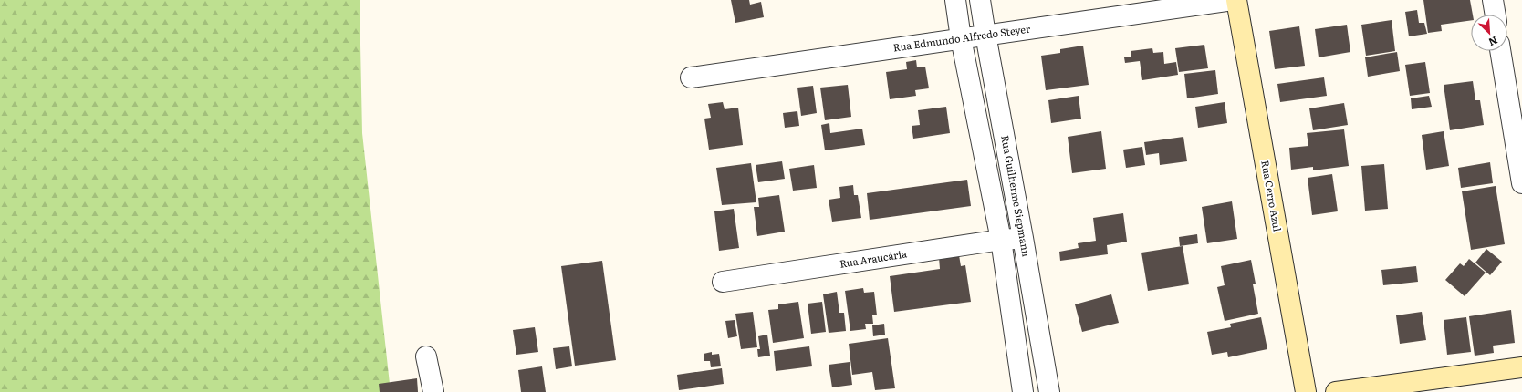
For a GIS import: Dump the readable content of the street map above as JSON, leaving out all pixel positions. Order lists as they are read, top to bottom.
{
  "streets": {
    "street": [
      "Rua Edmundo Alfredo Steyer",
      "Rua Guilherme Siepmann",
      "Rua Cerro Azul",
      "Rua Araucária"
    ]
  },
  "crossings": [
    ["Rua Edmundo Alfredo Steyer", "Rua Guilherme Siepmann"],
    ["Rua Guilherme Siepmann", "Rua Araucária"]
  ],
  "north": "bottom right"
}
